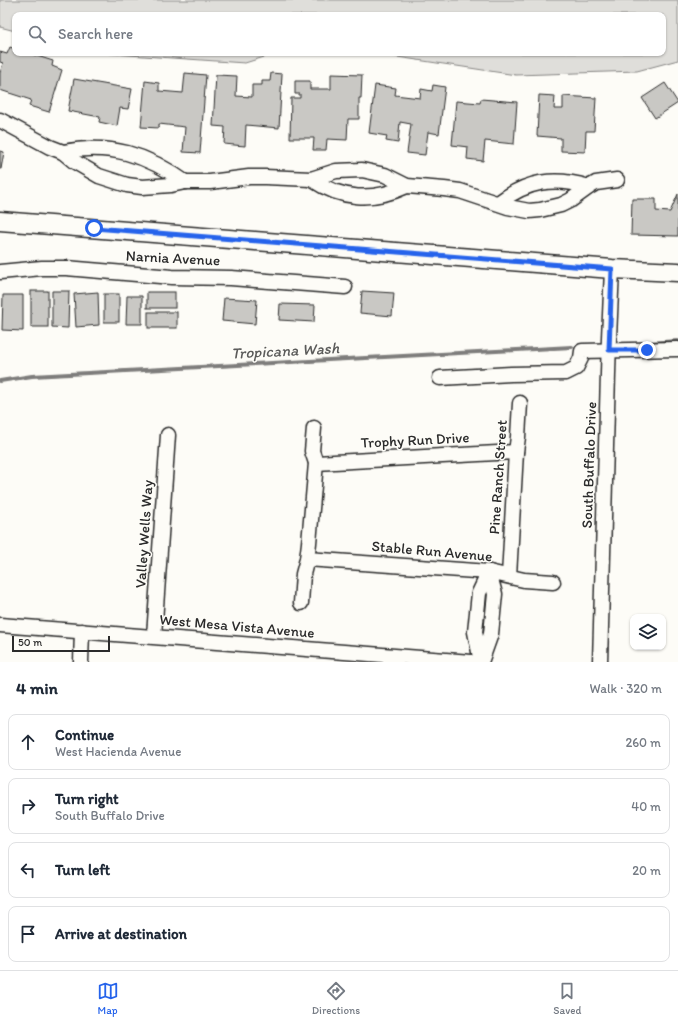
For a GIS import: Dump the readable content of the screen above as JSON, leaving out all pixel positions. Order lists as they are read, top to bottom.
{
  "streets": {
    "street": [
      "Narnia Avenue",
      "Trophy Run Drive",
      "South Buffalo Drive",
      "Pine Ranch Street",
      "Valley Wells Way",
      "Stable Run Avenue",
      "West Mesa Vista Avenue"
    ]
  },
  "crossings": [
    ["Trophy Run Drive", "Pine Ranch Street"],
    ["Pine Ranch Street", "Stable Run Avenue"],
    ["Valley Wells Way", "West Mesa Vista Avenue"]
  ],
  "water": ["Tropicana Wash"],
  "scale_bar": "50 m",
  "page": {
    "search": "Search here",
    "scale": "50 m",
    "heading": ["4 min", "Walk · 320 m"],
    "list": [
      ["Continue", "West Hacienda Avenue", "260 m"],
      ["Turn right", "South Buffalo Drive", "40 m"],
      ["Turn left", "20 m"],
      "Arrive at destination"
    ],
    "nav": ["Map", "Directions", "Saved"]
  }
}
